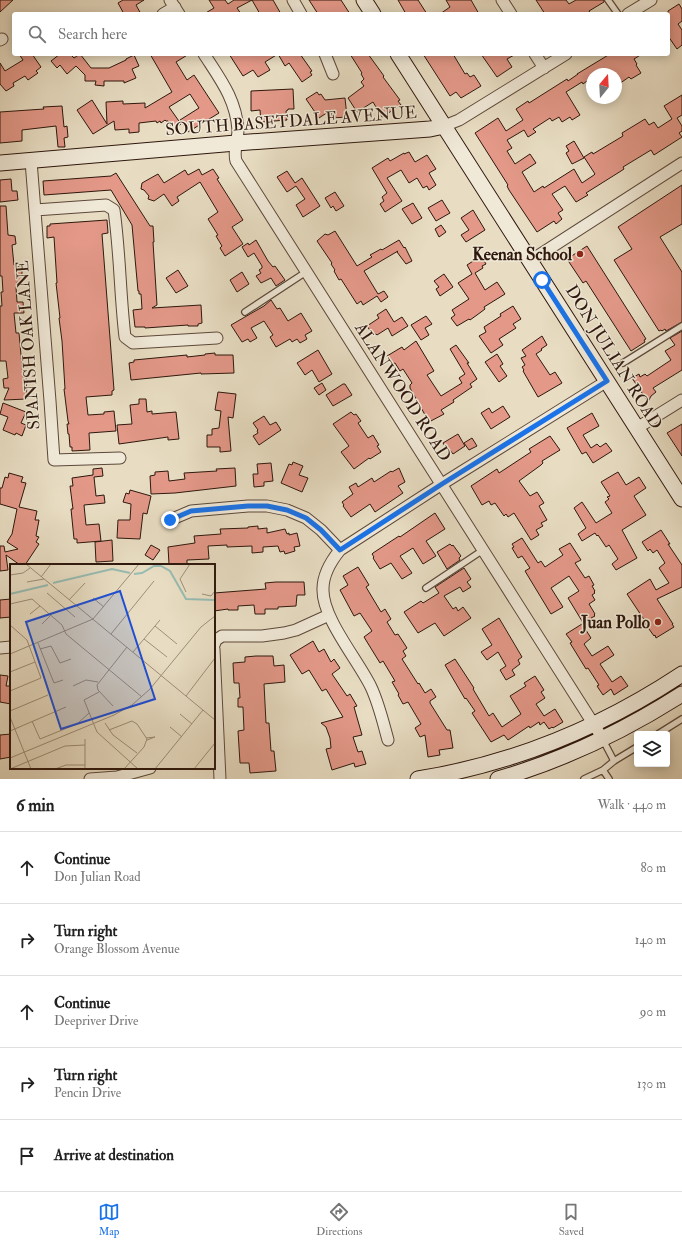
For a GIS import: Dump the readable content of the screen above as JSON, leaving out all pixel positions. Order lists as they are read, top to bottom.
{
  "streets": {
    "street": [
      "SOUTH BASETDALE AVENUE",
      "SPANISH OAK LANE",
      "DON JULIAN ROAD",
      "ALANWOOD ROAD"
    ]
  },
  "crossings": [
    ["SOUTH BASETDALE AVENUE", "SPANISH OAK LANE"],
    ["SOUTH BASETDALE AVENUE", "DON JULIAN ROAD"],
    ["SOUTH BASETDALE AVENUE", "ALANWOOD ROAD"]
  ],
  "places": ["Keenan School", "Juan Pollo"],
  "north": "top",
  "page": {
    "search": "Search here",
    "heading": ["6 min", "Walk · 440 m"],
    "list": [
      ["Continue", "Don Julian Road", "80 m"],
      ["Turn right", "Orange Blossom Avenue", "140 m"],
      ["Continue", "Deepriver Drive", "90 m"],
      ["Turn right", "Pencin Drive", "130 m"],
      "Arrive at destination"
    ],
    "nav": ["Map", "Directions", "Saved"]
  }
}
